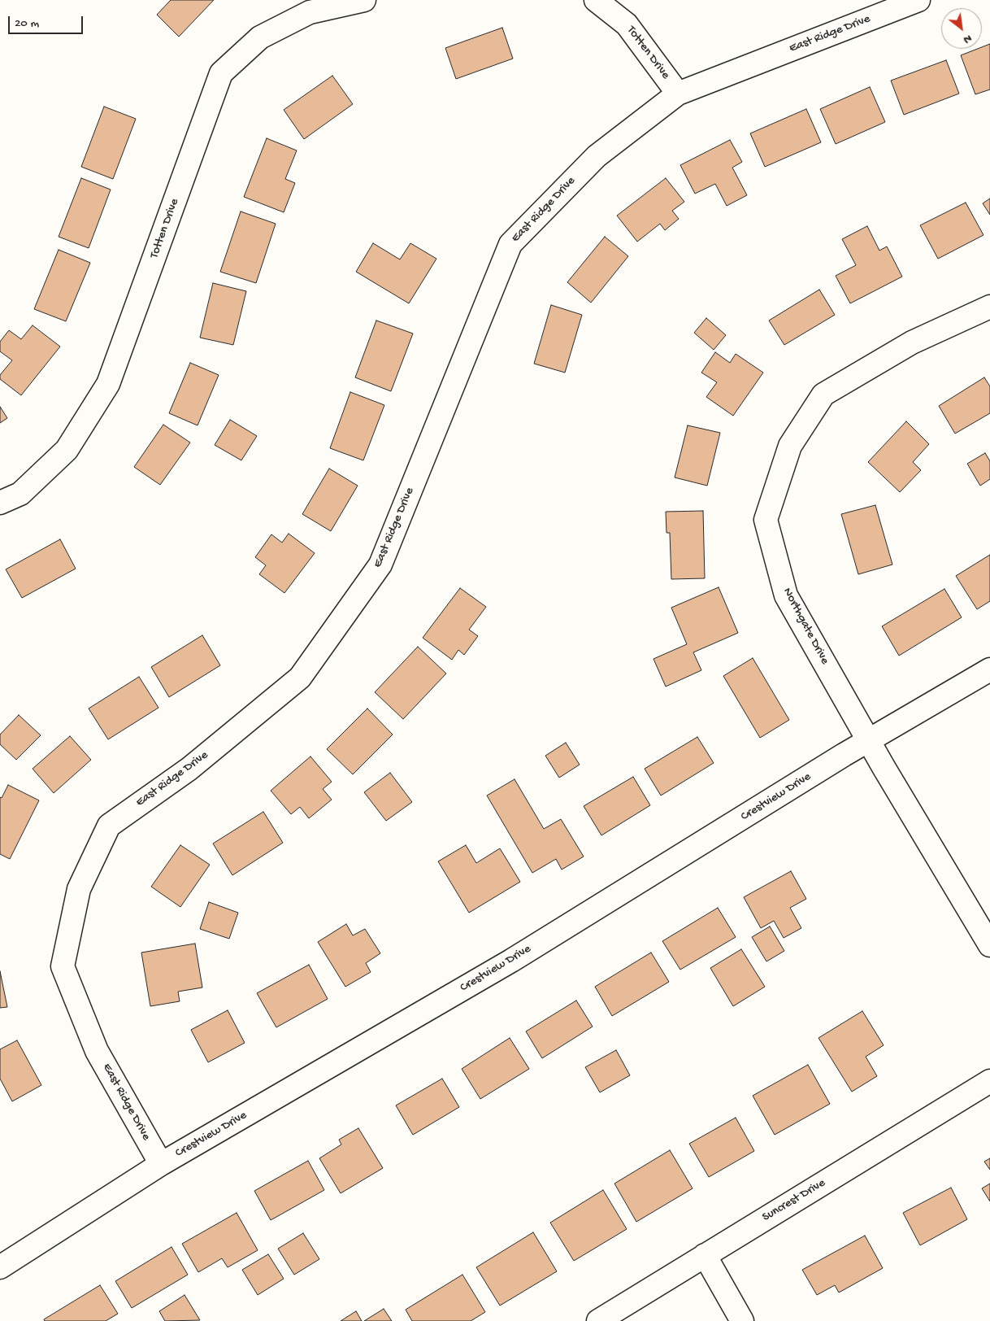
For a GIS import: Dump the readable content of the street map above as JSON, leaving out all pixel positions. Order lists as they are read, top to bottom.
{
  "streets": {
    "street": [
      "East Ridge Drive",
      "Totten Drive",
      "Northgate Drive",
      "Crestview Drive",
      "Suncrest Drive"
    ]
  },
  "crossings": [
    ["East Ridge Drive", "Totten Drive"],
    ["East Ridge Drive", "Crestview Drive"],
    ["Northgate Drive", "Crestview Drive"]
  ],
  "scale_bar": "20 m",
  "north": "bottom right"
}
